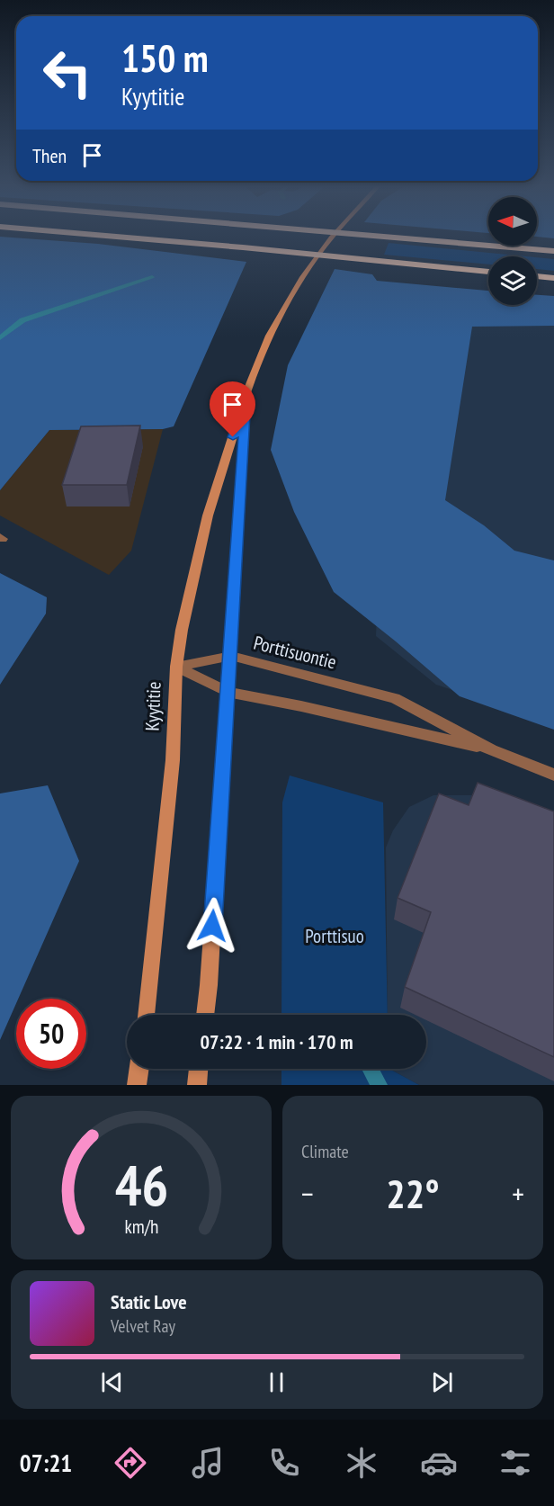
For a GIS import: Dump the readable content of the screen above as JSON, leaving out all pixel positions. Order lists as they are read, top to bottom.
{
  "streets": {
    "main road": ["Kyytitie"],
    "street": ["Porttisuontie"]
  },
  "crossings": [
    ["Porttisuontie", "Kyytitie"]
  ],
  "parks": ["Porttisuo"],
  "north": "left",
  "page": {
    "turn": ["150 m", "Kyytitie"],
    "then": "Then",
    "limit": "50",
    "trip": "07:22 · 1 min · 170 m",
    "tile": "Climate",
    "heat": ["−", "22°", "+"],
    "song": ["Static Love", "Velvet Ray"],
    "tabs": "07:21",
    "gauge": ["46", "km/h"]
  }
}
